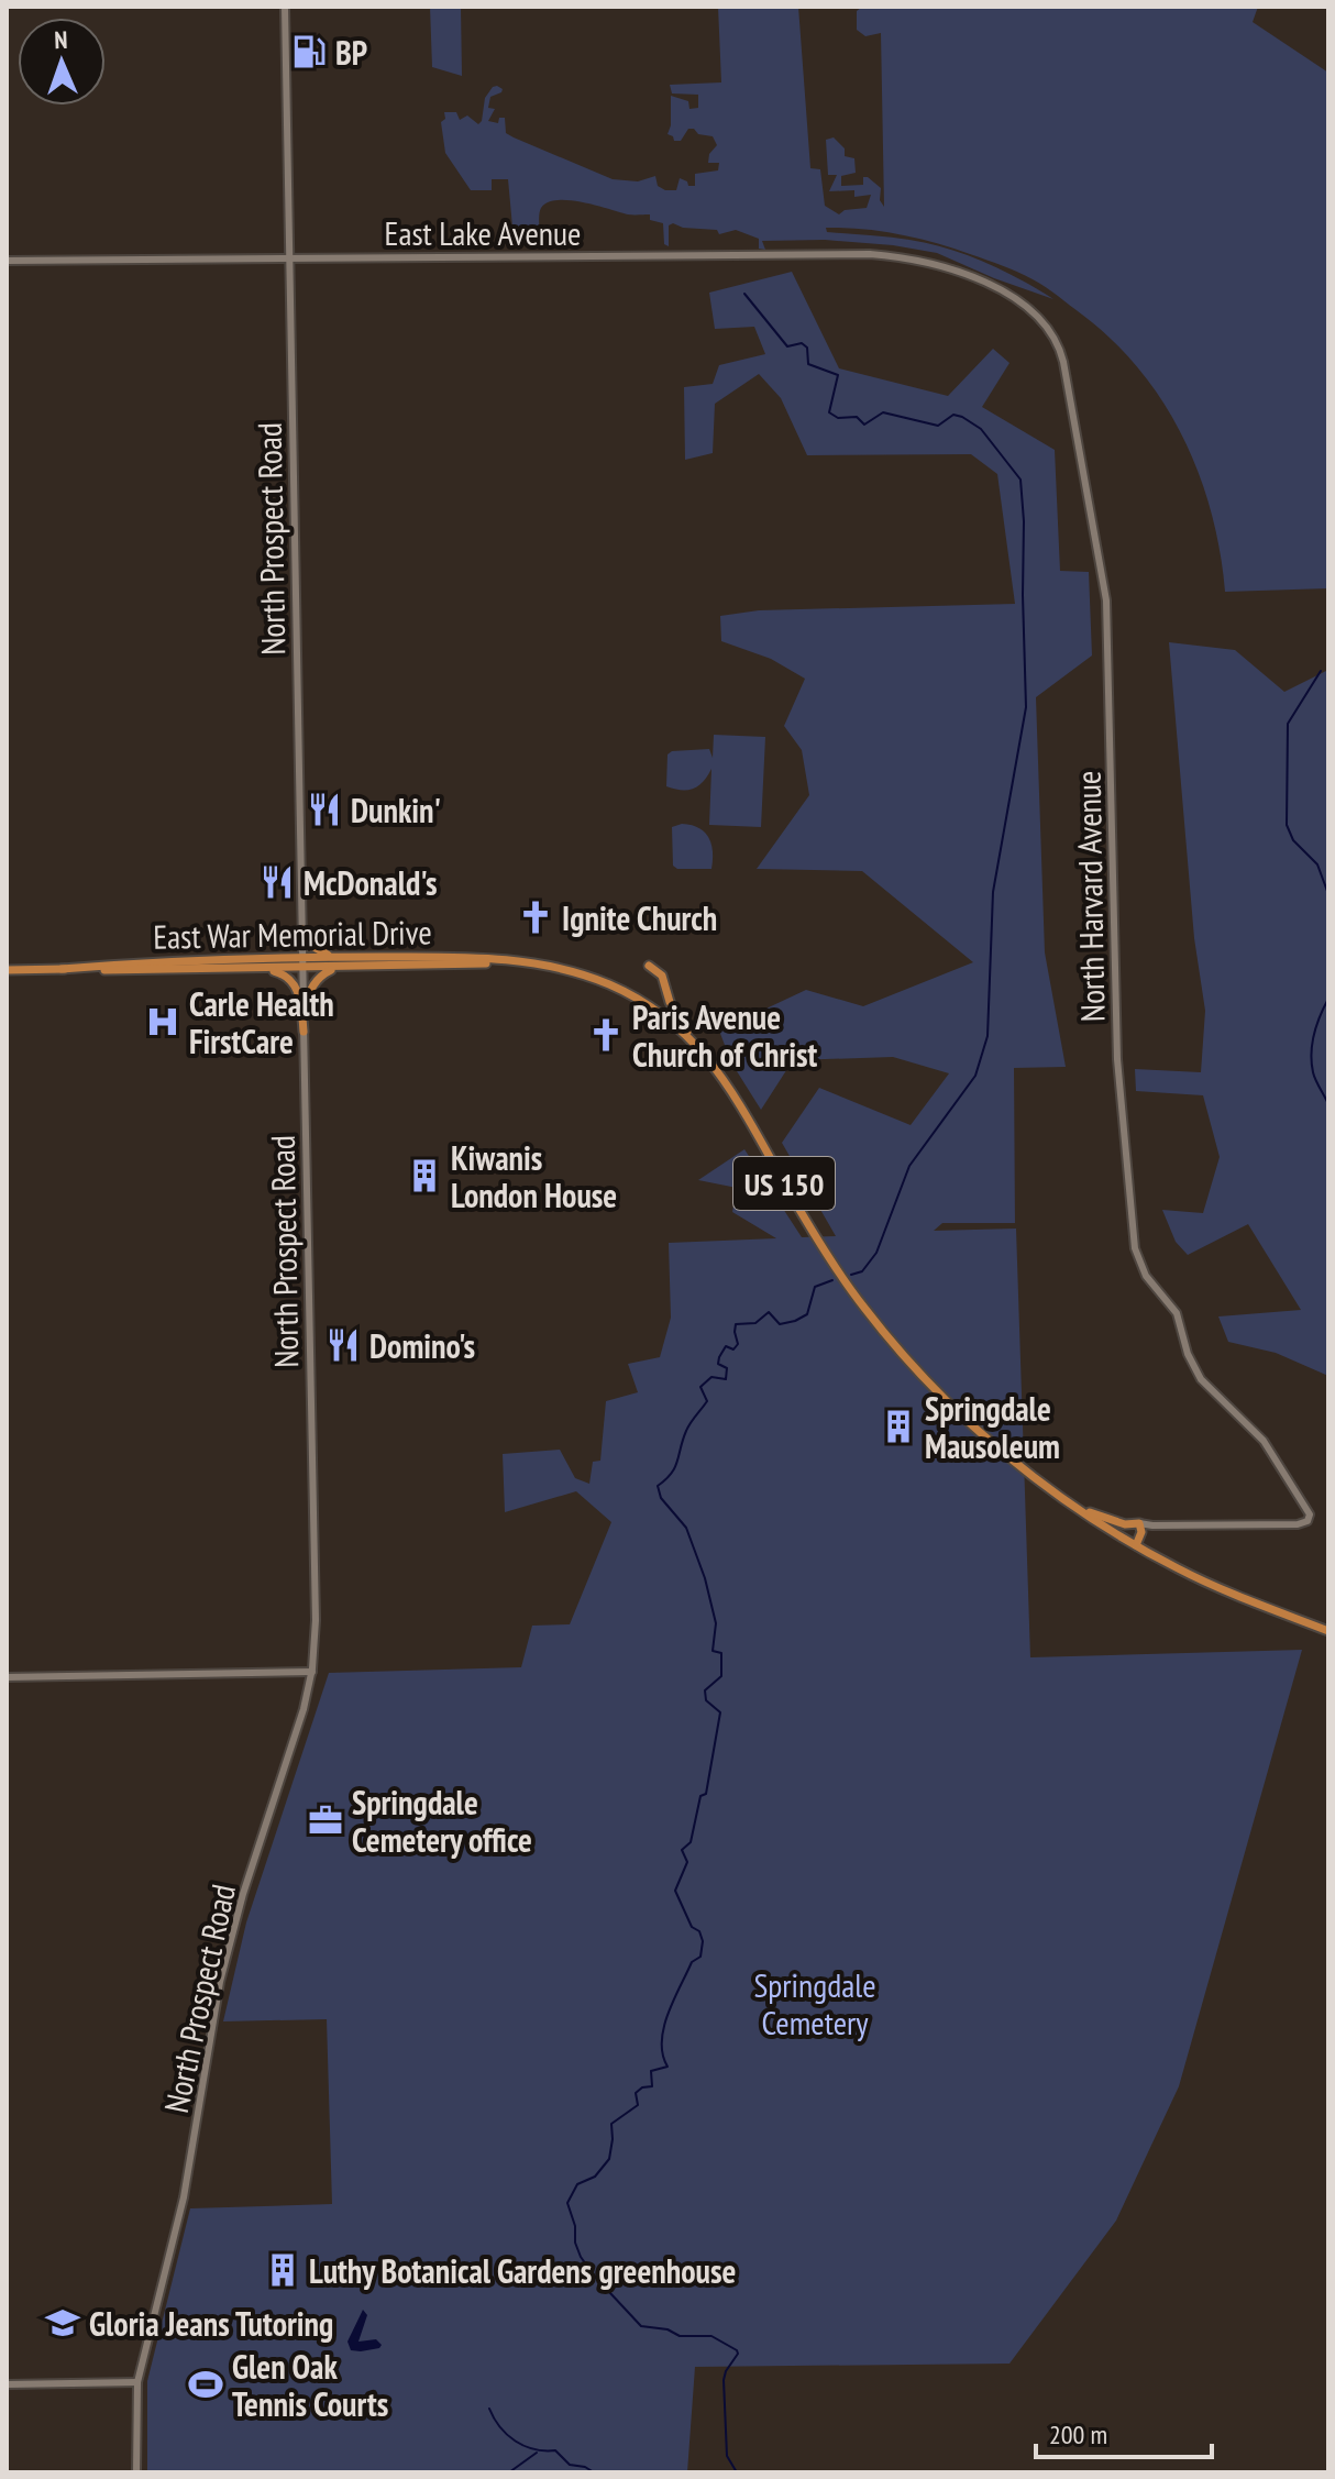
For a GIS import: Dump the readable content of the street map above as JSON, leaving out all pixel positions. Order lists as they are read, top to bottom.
{
  "streets": {
    "highway": ["East War Memorial Drive", "US 150"],
    "main road": ["East Lake Avenue", "North Prospect Road", "North Harvard Avenue"]
  },
  "crossings": [
    ["East Lake Avenue", "North Prospect Road"],
    ["East Lake Avenue", "North Harvard Avenue"],
    ["North Prospect Road", "East War Memorial Drive"]
  ],
  "parks": ["Springdale Cemetery"],
  "places": {
    "fuel station": ["BP"],
    "restaurant": ["Dunkin'", "McDonald's", "Domino's"],
    "church": ["Ignite Church", "Paris Avenue Church of Christ"],
    "hospital": ["Carle Health FirstCare"],
    "building": ["Kiwanis London House", "Springdale Mausoleum", "Luthy Botanical Gardens greenhouse"],
    "office": ["Springdale Cemetery office"],
    "school or university": ["Gloria Jeans Tutoring"],
    "sports": ["Glen Oak Tennis Courts"]
  },
  "scale_bar": "200 m",
  "north": "top"
}
